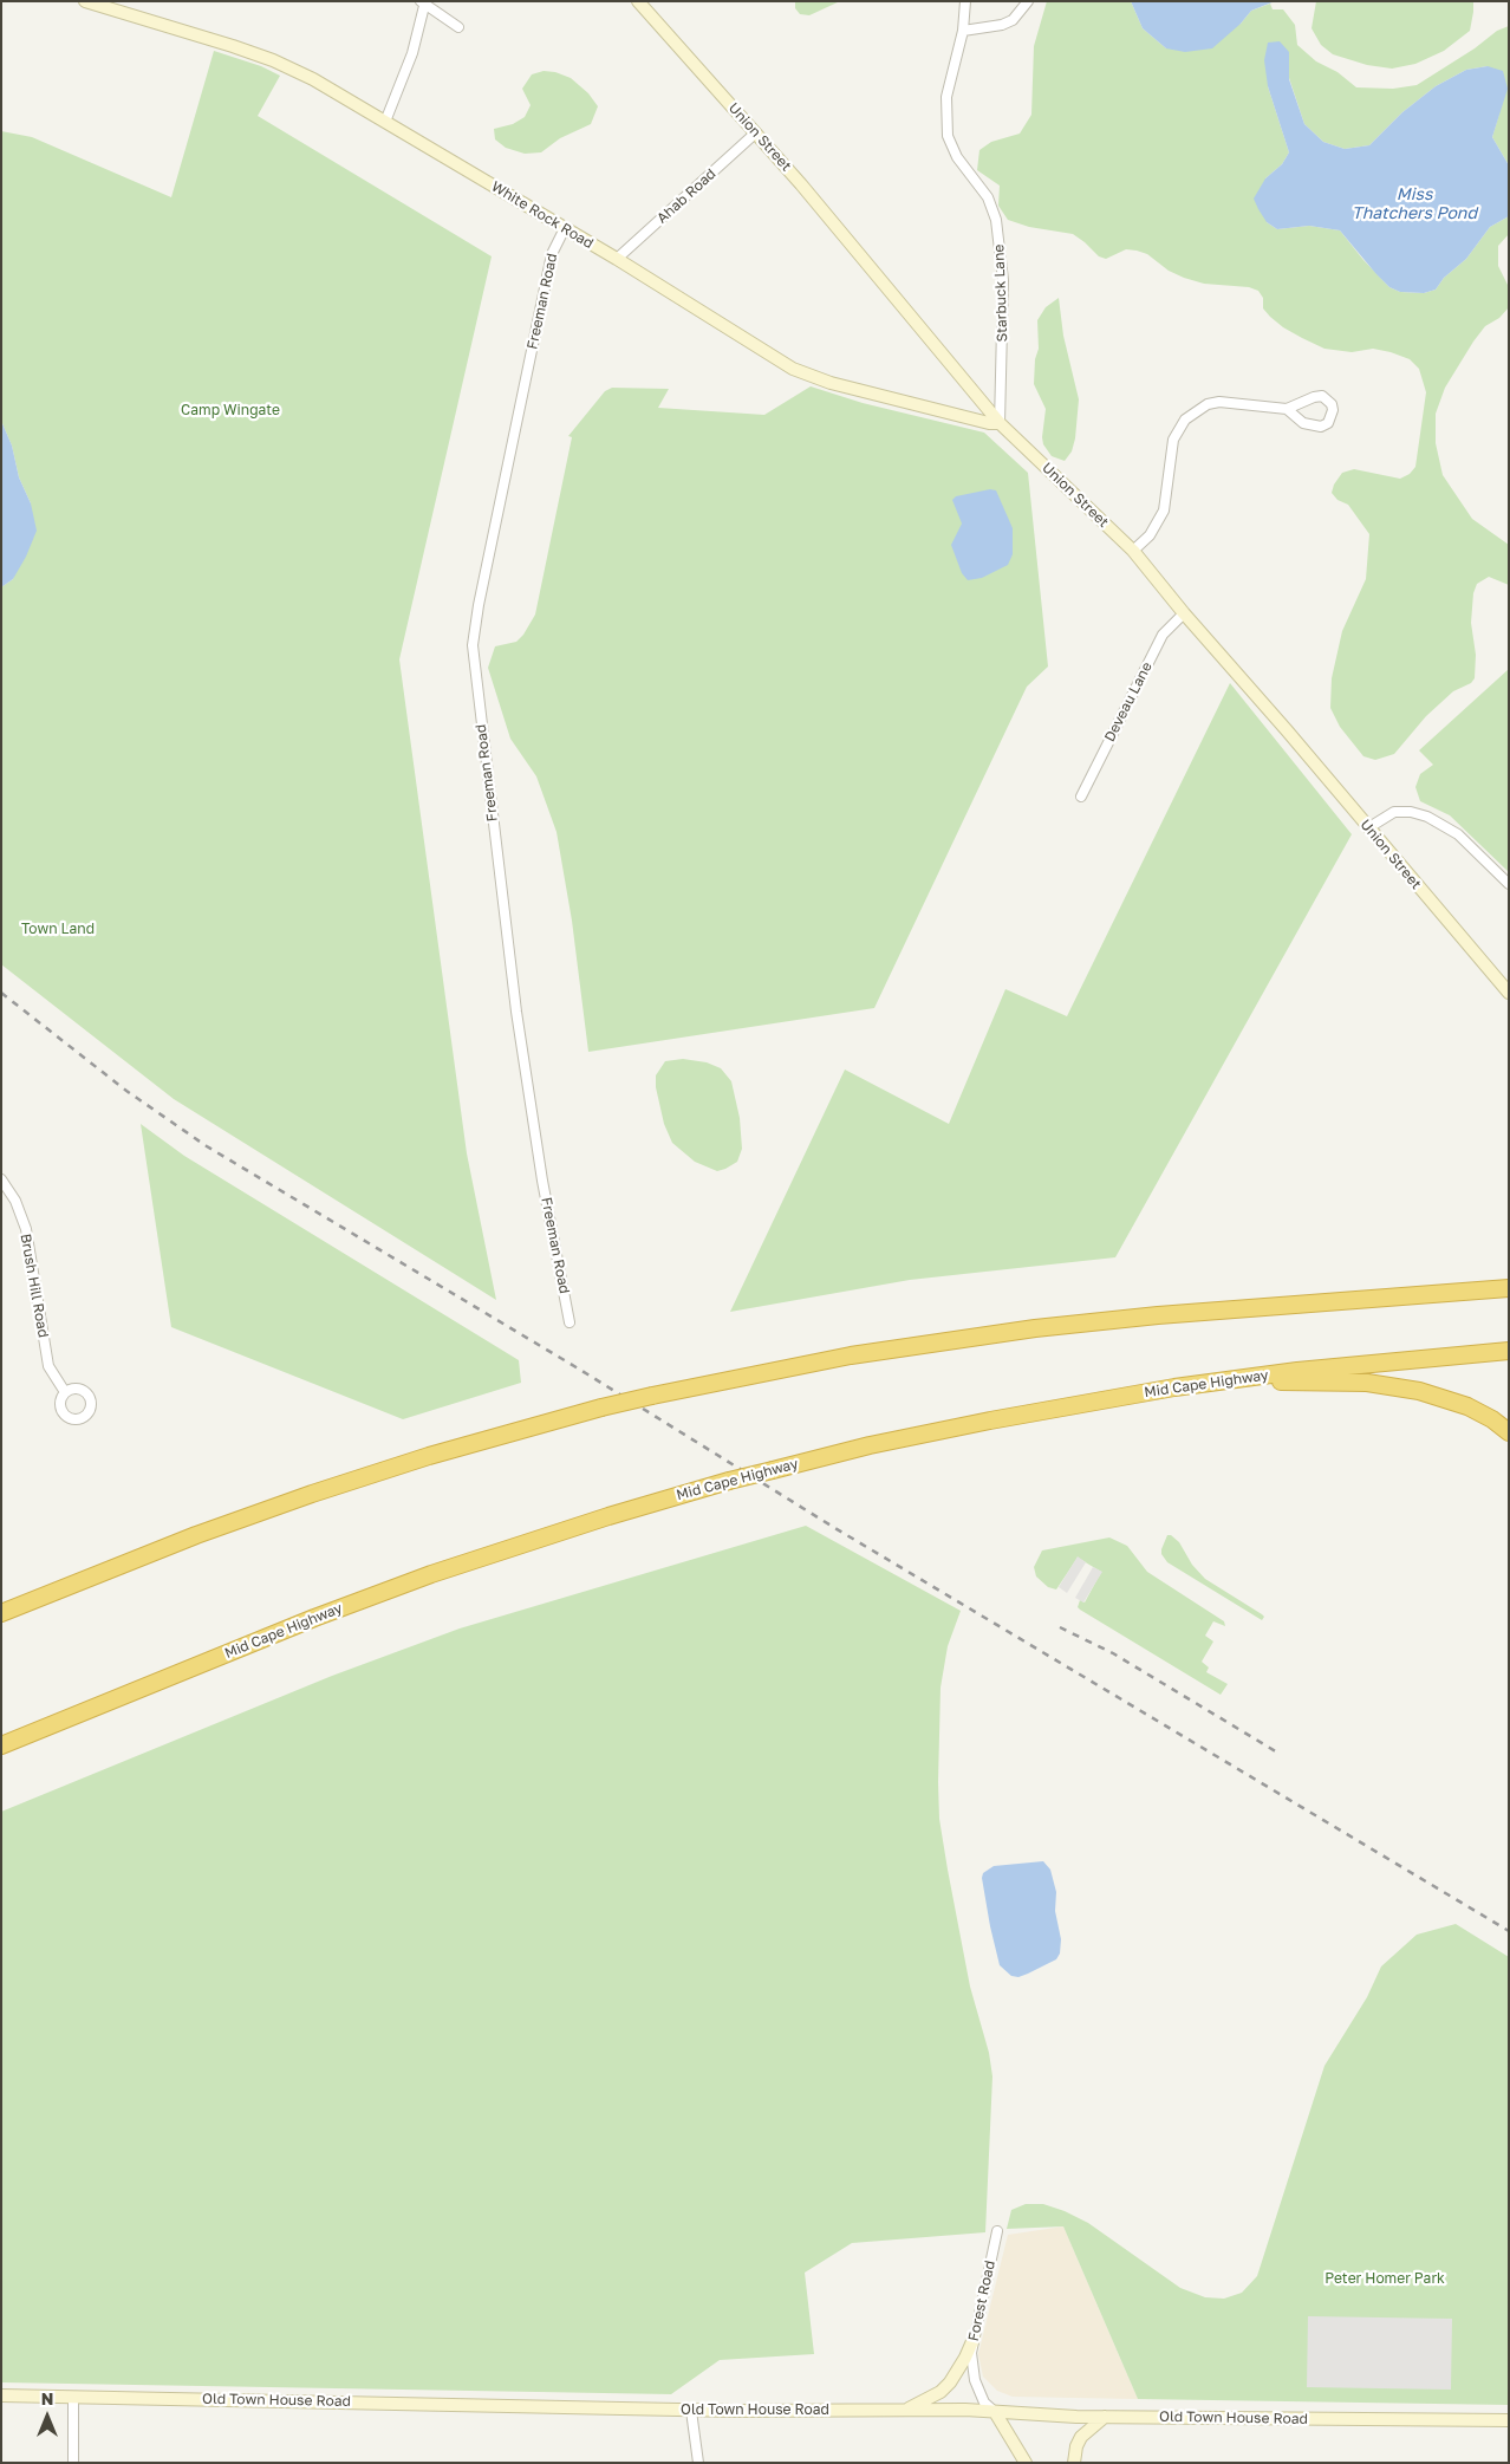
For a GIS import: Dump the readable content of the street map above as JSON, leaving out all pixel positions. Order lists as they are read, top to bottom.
{
  "streets": {
    "highway": ["Mid Cape Highway"],
    "main road": [
      "Union Street",
      "White Rock Road",
      "Forest Road",
      "Old Town House Road"
    ],
    "street": [
      "Ahab Road",
      "Starbuck Lane",
      "Freeman Road",
      "Deveau Lane",
      "Brush Hill Road"
    ]
  },
  "crossings": [
    ["Union Street", "Ahab Road"],
    ["Union Street", "White Rock Road"],
    ["Union Street", "Starbuck Lane"],
    ["Union Street", "Deveau Lane"],
    ["Ahab Road", "White Rock Road"],
    ["White Rock Road", "Starbuck Lane"],
    ["White Rock Road", "Freeman Road"],
    ["Forest Road", "Old Town House Road"]
  ],
  "water": ["Miss Thatchers Pond"],
  "parks": ["Camp Wingate", "Town Land", "Peter Homer Park"],
  "north": "top"
}
